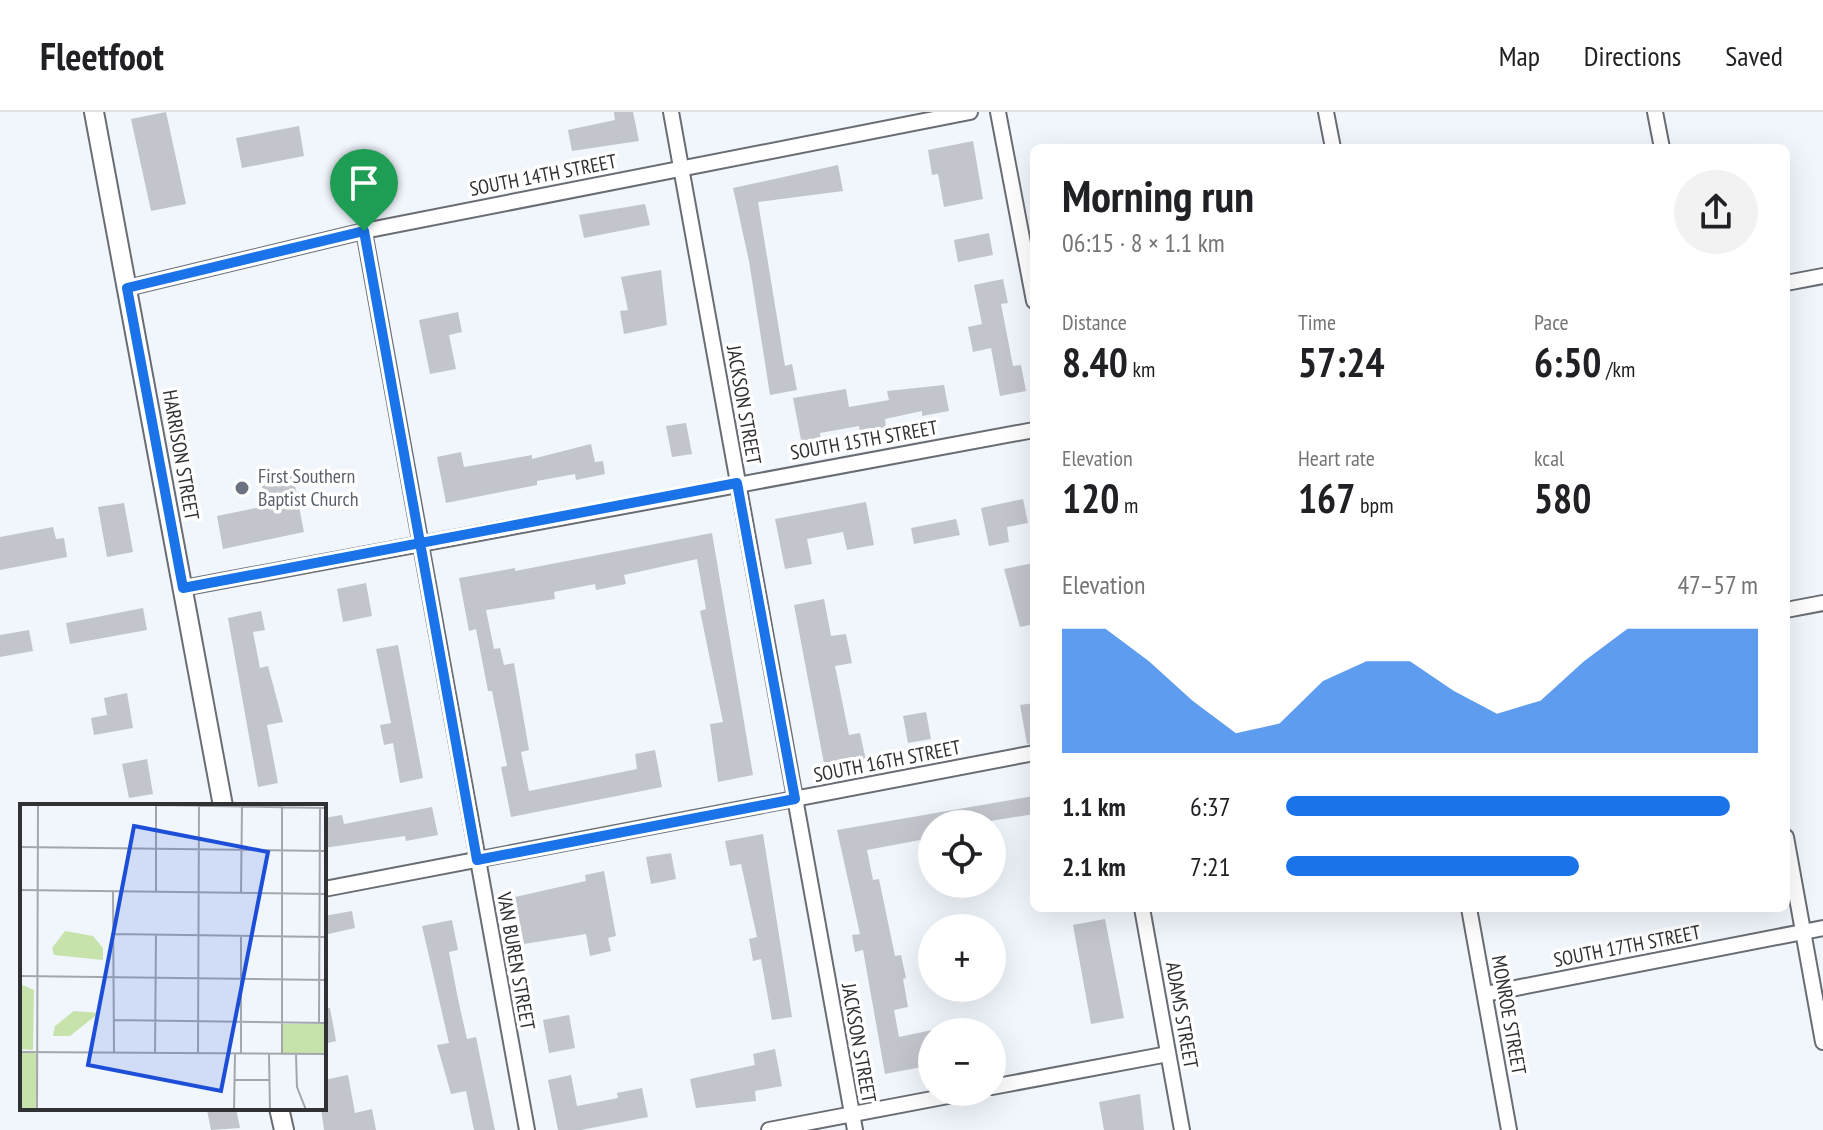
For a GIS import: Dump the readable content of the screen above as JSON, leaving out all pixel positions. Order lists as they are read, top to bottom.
{
  "streets": {
    "street": [
      "SOUTH 14TH STREET",
      "JACKSON STREET",
      "SOUTH 15TH STREET",
      "HARRISON STREET",
      "SOUTH 16TH STREET",
      "SOUTH 17TH STREET",
      "VAN BUREN STREET",
      "ADAMS STREET",
      "MONROE STREET"
    ]
  },
  "crossings": [
    ["SOUTH 14TH STREET", "JACKSON STREET"],
    ["SOUTH 14TH STREET", "HARRISON STREET"],
    ["SOUTH 14TH STREET", "VAN BUREN STREET"],
    ["JACKSON STREET", "SOUTH 15TH STREET"],
    ["JACKSON STREET", "SOUTH 16TH STREET"],
    ["SOUTH 15TH STREET", "HARRISON STREET"],
    ["SOUTH 15TH STREET", "VAN BUREN STREET"],
    ["SOUTH 16TH STREET", "VAN BUREN STREET"],
    ["SOUTH 17TH STREET", "MONROE STREET"]
  ],
  "places": ["First Southern Baptist Church"],
  "page": {
    "header": "Fleetfoot",
    "nav": ["Map", "Directions", "Saved"],
    "heading": ["Morning run", "06:15 · 8 × 1.1 km"],
    "stats": [
      ["Distance", "8.40 km"],
      ["Time", "57:24"],
      ["Pace", "6:50 /km"],
      ["Elevation", "120 m"],
      ["Heart rate", "167 bpm"],
      ["kcal", "580"]
    ],
    "chart": ["Elevation", "47–57 m"],
    "list": [
      {
        "name": "1.1 km",
        "note": "6:37"
      },
      {
        "name": "2.1 km",
        "note": "7:21"
      }
    ],
    "map_buttons": ["+", "−"]
  }
}
